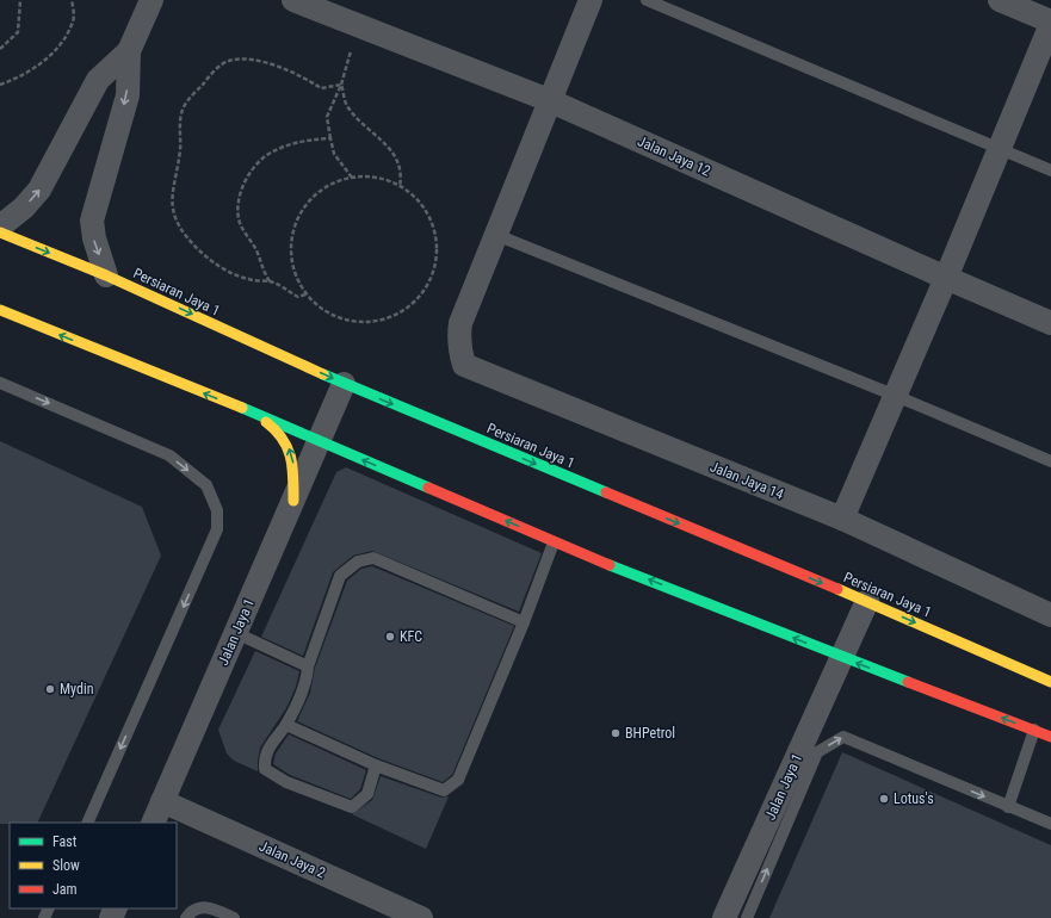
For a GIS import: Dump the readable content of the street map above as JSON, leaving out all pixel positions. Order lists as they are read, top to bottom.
{
  "streets": {
    "main road": ["Persiaran Jaya 1"],
    "street": [
      "Jalan Jaya 12",
      "Jalan Jaya 14",
      "Jalan Jaya 1",
      "Jalan Jaya 2"
    ]
  },
  "crossings": [
    ["Persiaran Jaya 1", "Jalan Jaya 1"],
    ["Jalan Jaya 1", "Jalan Jaya 2"]
  ],
  "places": [
    "KFC",
    "Mydin",
    "BHPetrol",
    "Lotus's"
  ],
  "legend": ["Fast", "Slow", "Jam"]
}
